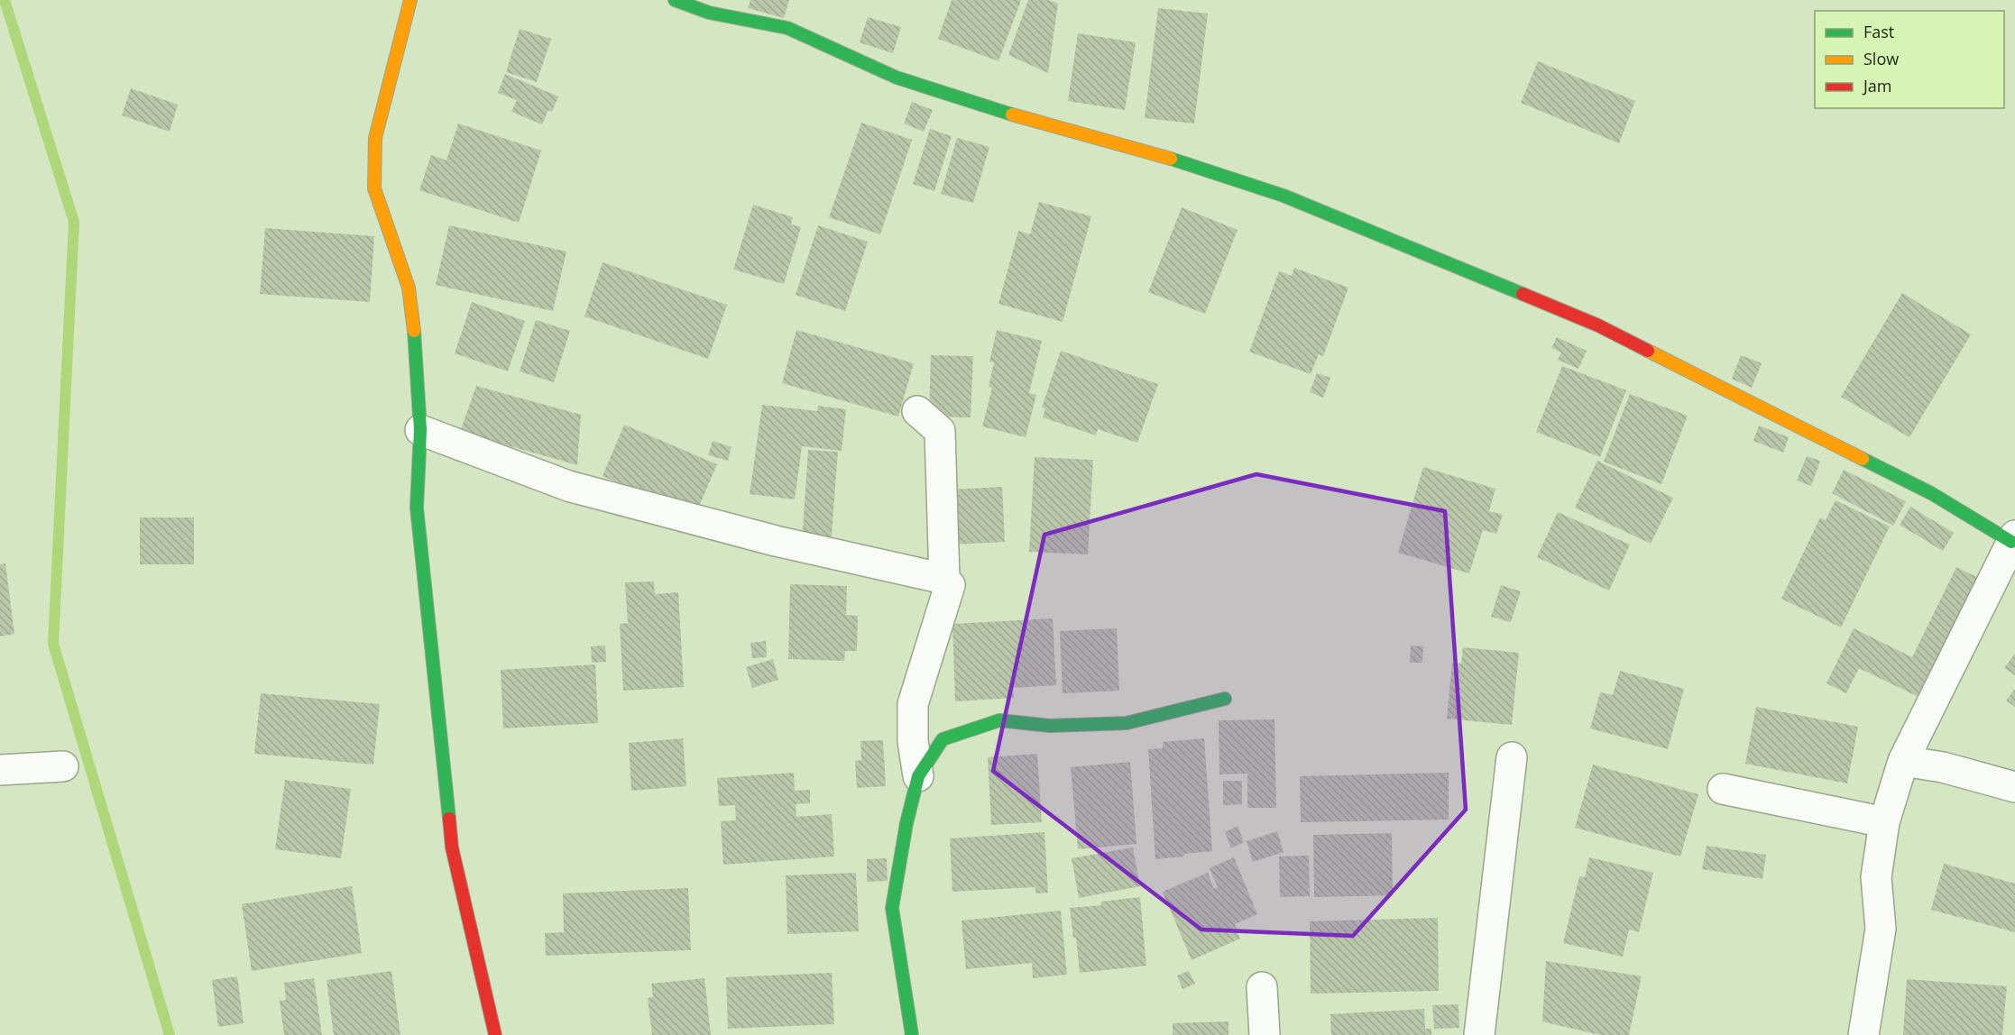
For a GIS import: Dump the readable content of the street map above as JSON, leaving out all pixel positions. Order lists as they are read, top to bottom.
{
  "legend": ["Fast", "Slow", "Jam"]
}
